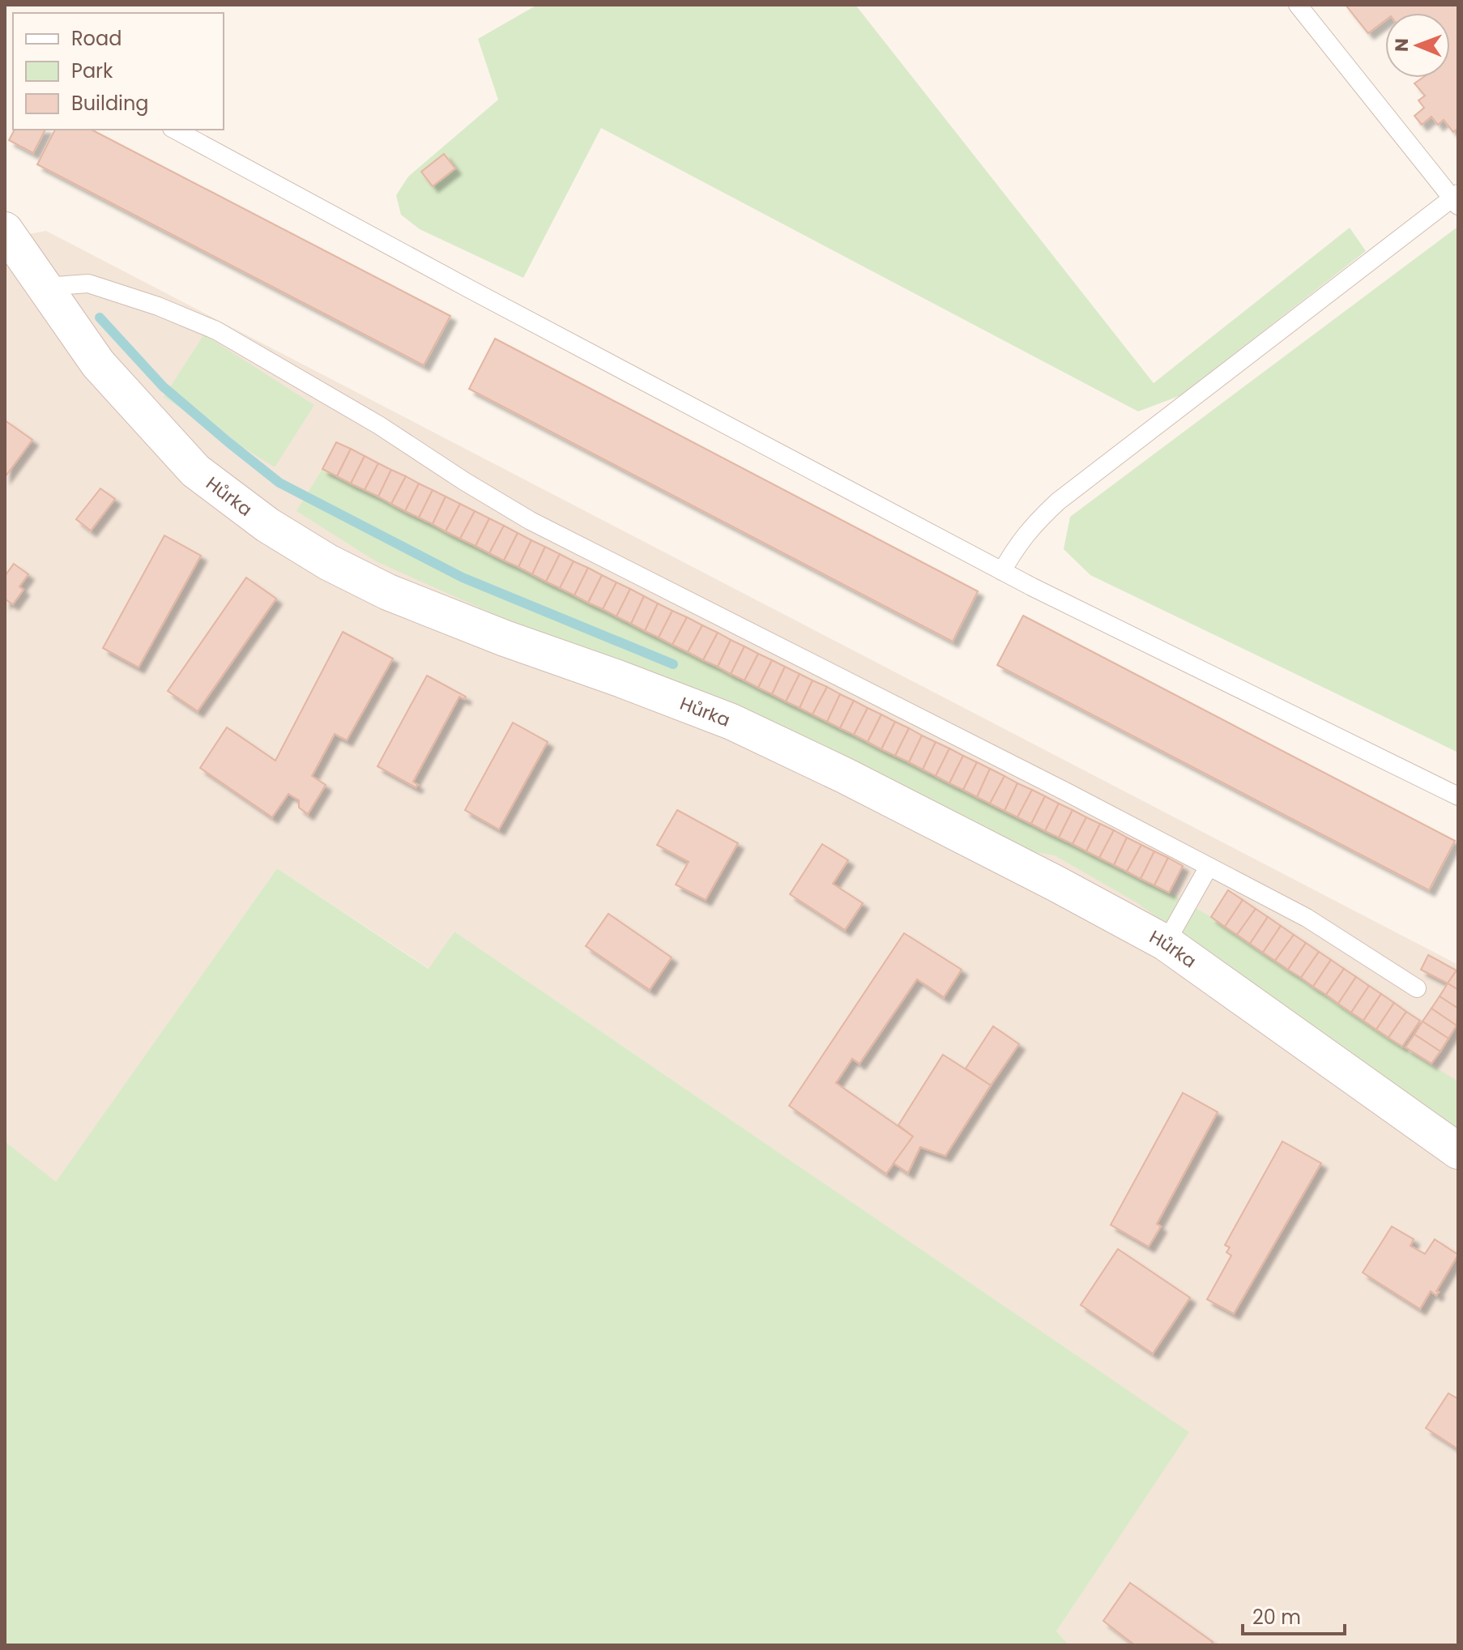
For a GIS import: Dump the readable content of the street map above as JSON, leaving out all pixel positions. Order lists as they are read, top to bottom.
{
  "streets": {
    "street": ["Hůrka"]
  },
  "legend": ["Road", "Park", "Building"],
  "scale_bar": "20 m",
  "north": "left"
}
